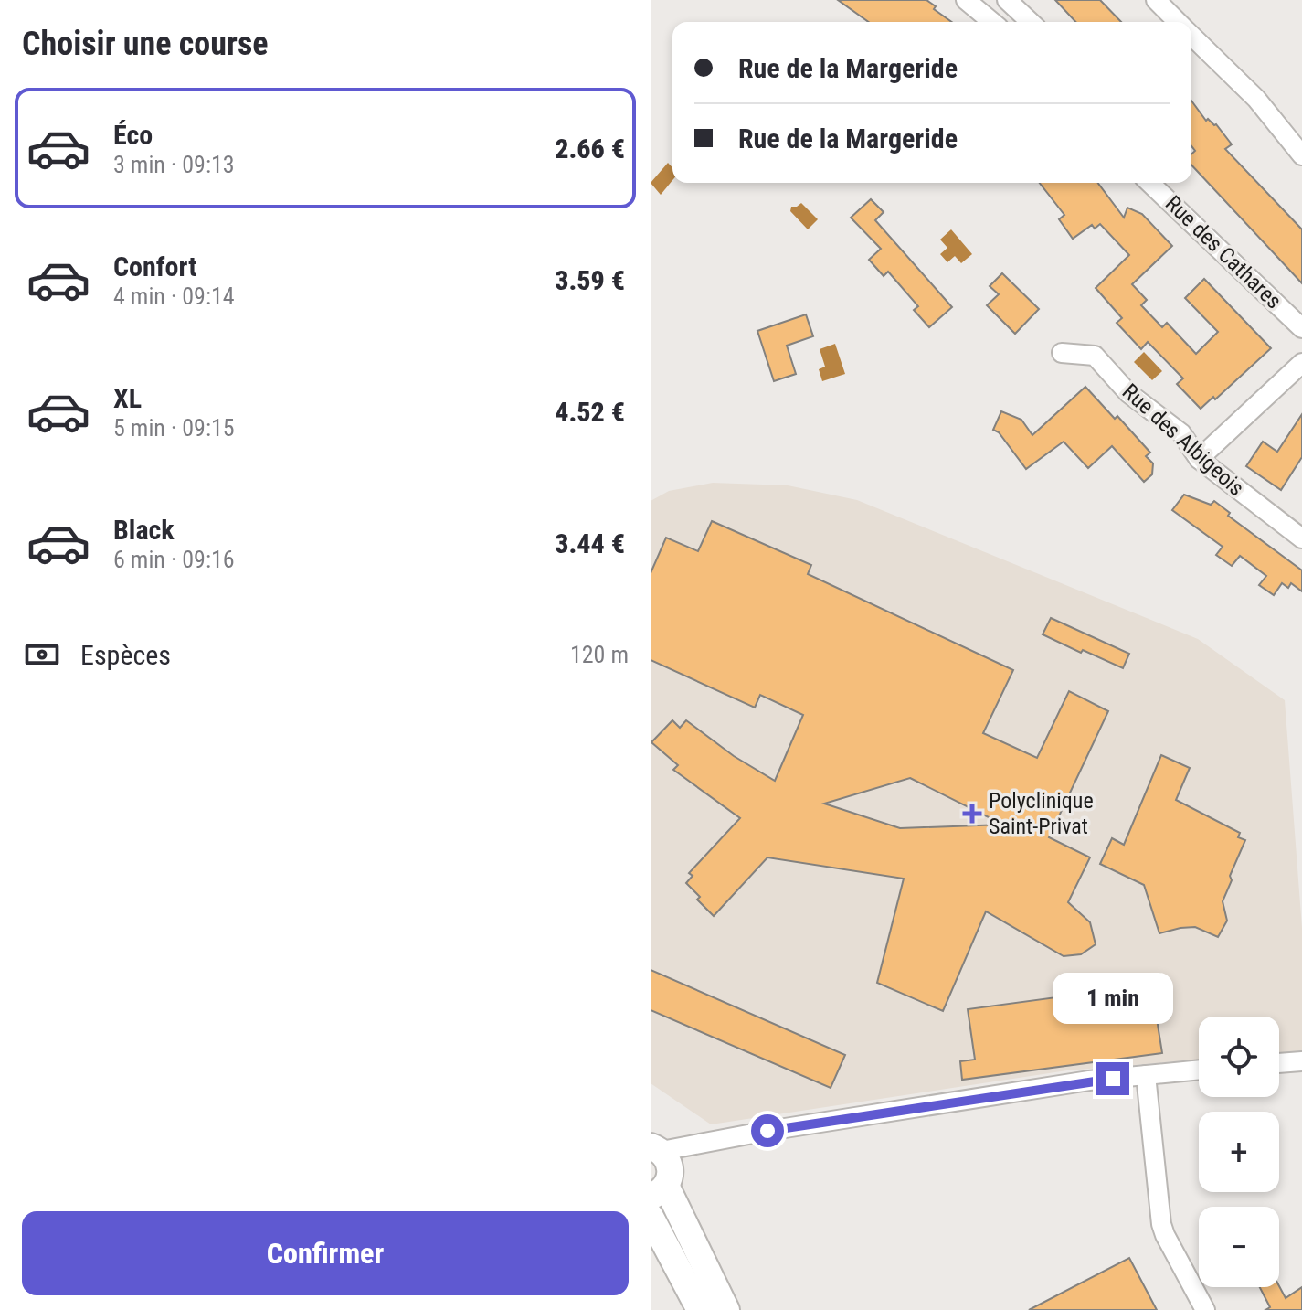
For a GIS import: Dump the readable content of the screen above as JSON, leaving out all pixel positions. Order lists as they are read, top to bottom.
{
  "streets": {
    "street": ["Rue des Cathares", "Rue des Albigeois"]
  },
  "places": {
    "health": ["Polyclinique Saint-Privat"]
  },
  "page": {
    "heading": "Choisir une course",
    "banner": ["Rue de la Margeride", "Rue de la Margeride"],
    "list": [
      {
        "name": "Éco",
        "note": "3 min · 09:13",
        "value": "2.66 €"
      },
      {
        "name": "Confort",
        "note": "4 min · 09:14",
        "value": "3.59 €"
      },
      {
        "name": "XL",
        "note": "5 min · 09:15",
        "value": "4.52 €"
      },
      {
        "name": "Black",
        "note": "6 min · 09:16",
        "value": "3.44 €"
      }
    ],
    "pay": ["Espèces", "120 m"],
    "bubble": "1 min",
    "map_buttons": ["+", "−"],
    "buttons": "Confirmer"
  }
}
